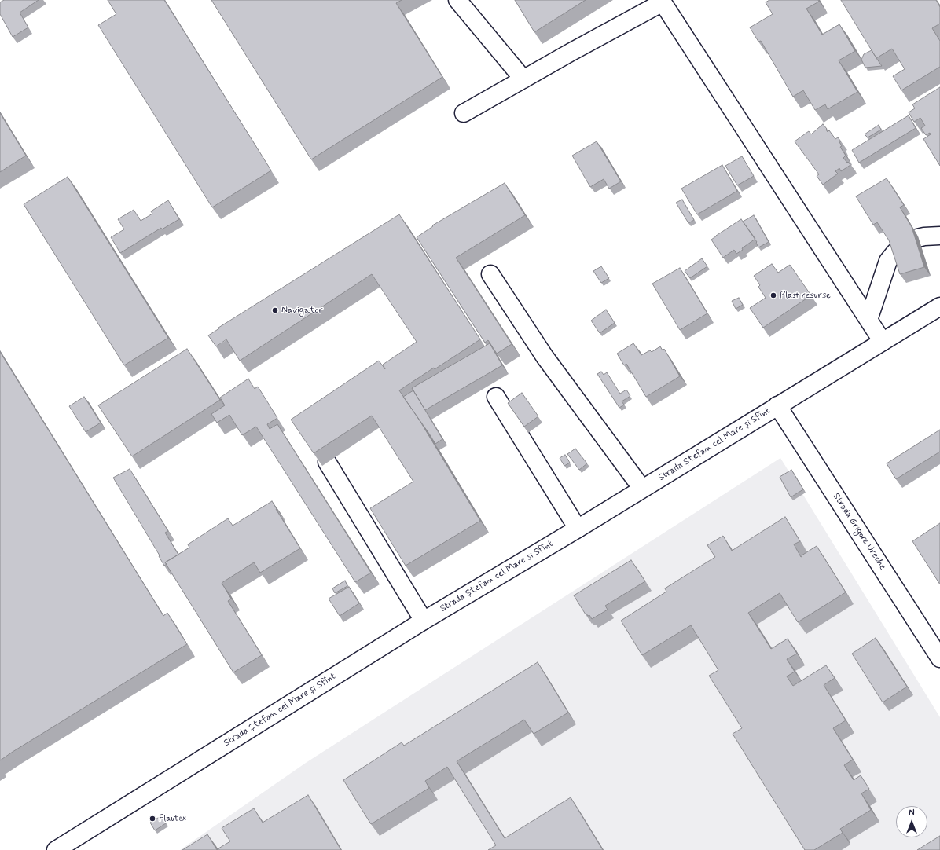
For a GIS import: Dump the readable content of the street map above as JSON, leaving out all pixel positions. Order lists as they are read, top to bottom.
{
  "streets": {
    "main road": ["Strada Ștefan cel Mare și Sfînt", "Strada Grigore Ureche"]
  },
  "crossings": [
    ["Strada Ștefan cel Mare și Sfînt", "Strada Grigore Ureche"]
  ],
  "places": ["Plast resurse", "Navigator", "Flautex"],
  "north": "top"
}
